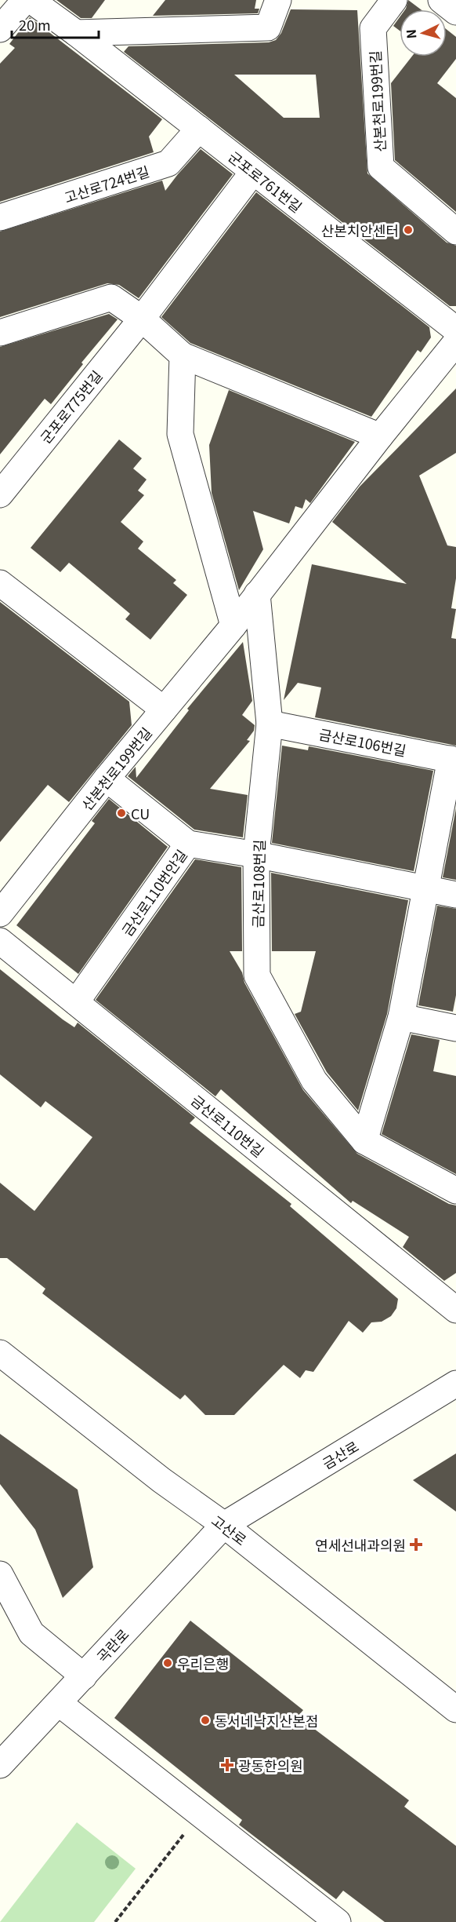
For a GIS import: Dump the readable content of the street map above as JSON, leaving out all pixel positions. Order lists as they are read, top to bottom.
{
  "streets": {
    "street": [
      "산본천로199번길",
      "군포로761번길",
      "고산로724번길",
      "군포로775번길",
      "금산로106번길",
      "금산로108번길",
      "금산로110번안길",
      "금산로110번길",
      "금산로",
      "고산로",
      "곡란로"
    ]
  },
  "crossings": [
    ["산본천로199번길", "금산로108번길"],
    ["군포로761번길", "고산로724번길"],
    ["군포로761번길", "군포로775번길"],
    ["금산로106번길", "금산로108번길"],
    ["금산로108번길", "금산로110번안길"],
    ["금산로110번안길", "금산로110번길"],
    ["금산로", "고산로"],
    ["금산로", "곡란로"],
    ["고산로", "곡란로"]
  ],
  "places": {
    "other": [
      "산본치안센터",
      "CU",
      "우리은행",
      "동서네낙지산본점"
    ],
    "health": ["연세선내과의원", "광동한의원"]
  },
  "scale_bar": "20 m",
  "north": "left"
}
